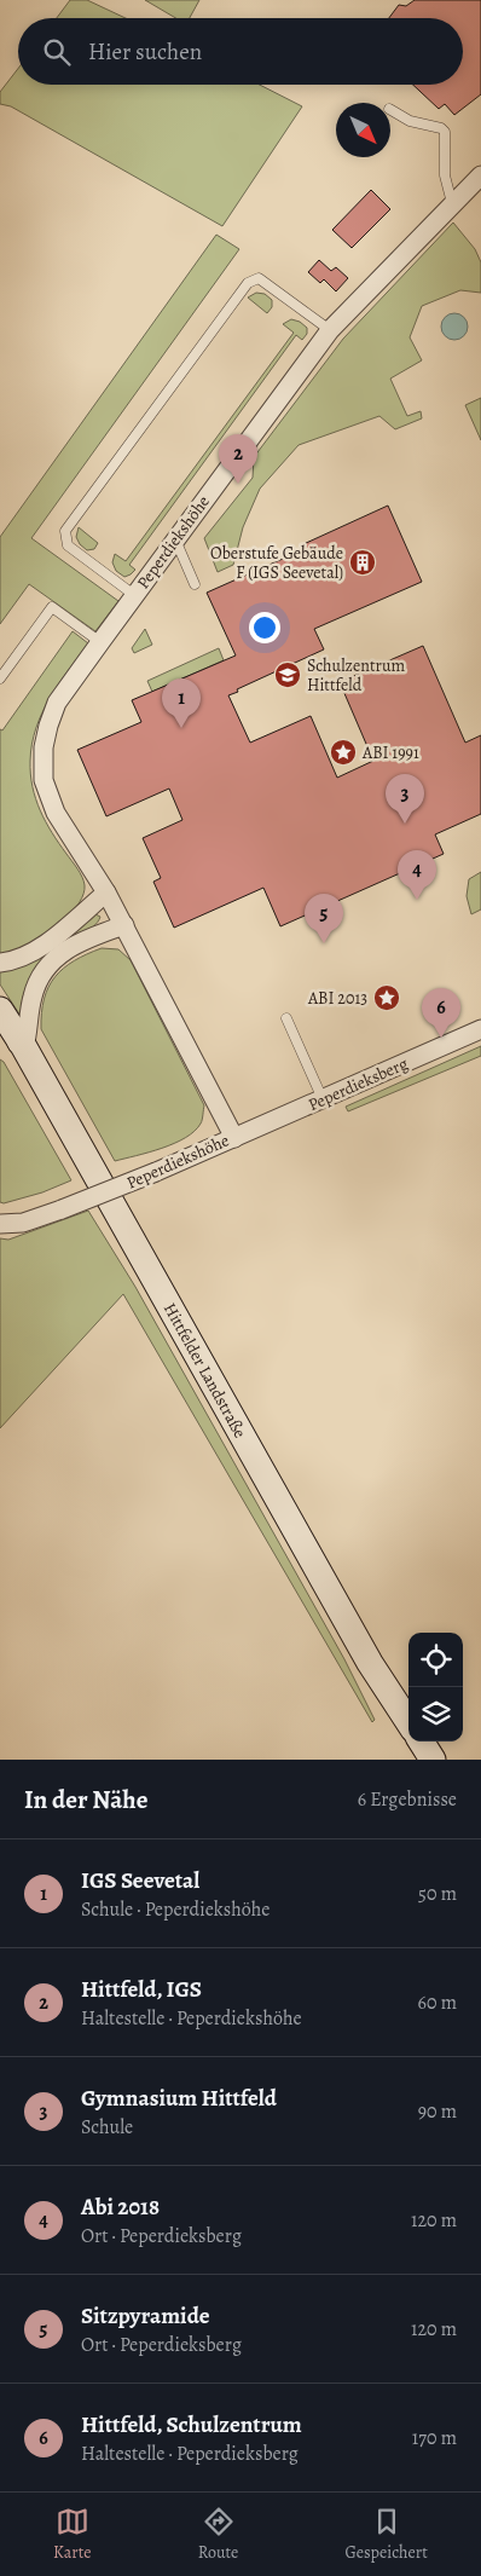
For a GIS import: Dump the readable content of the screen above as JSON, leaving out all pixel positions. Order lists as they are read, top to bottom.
{
  "streets": {
    "main road": ["Hittfelder Landstraße"],
    "street": ["Peperdiekshöhe", "Peperdieksberg"]
  },
  "crossings": [
    ["Peperdiekshöhe", "Peperdieksberg"]
  ],
  "places": {
    "building": ["Oberstufe Gebäude F (IGS Seevetal)"],
    "school or university": ["Schulzentrum Hittfeld"],
    "place": ["ABI 1991", "ABI 2013"]
  },
  "north": "bottom right",
  "page": {
    "search": "Hier suchen",
    "pins": [
      "2",
      "1",
      "3",
      "4",
      "5",
      "6"
    ],
    "heading": ["In der Nähe", "6 Ergebnisse"],
    "list": [
      {
        "mark": "1",
        "name": "IGS Seevetal",
        "note": "Schule · Peperdiekshöhe",
        "value": "50 m"
      },
      {
        "mark": "2",
        "name": "Hittfeld, IGS",
        "note": "Haltestelle · Peperdiekshöhe",
        "value": "60 m"
      },
      {
        "mark": "3",
        "name": "Gymnasium Hittfeld",
        "note": "Schule",
        "value": "90 m"
      },
      {
        "mark": "4",
        "name": "Abi 2018",
        "note": "Ort · Peperdieksberg",
        "value": "120 m"
      },
      {
        "mark": "5",
        "name": "Sitzpyramide",
        "note": "Ort · Peperdieksberg",
        "value": "120 m"
      },
      {
        "mark": "6",
        "name": "Hittfeld, Schulzentrum",
        "note": "Haltestelle · Peperdieksberg",
        "value": "170 m"
      }
    ],
    "nav": ["Karte", "Route", "Gespeichert"]
  }
}
